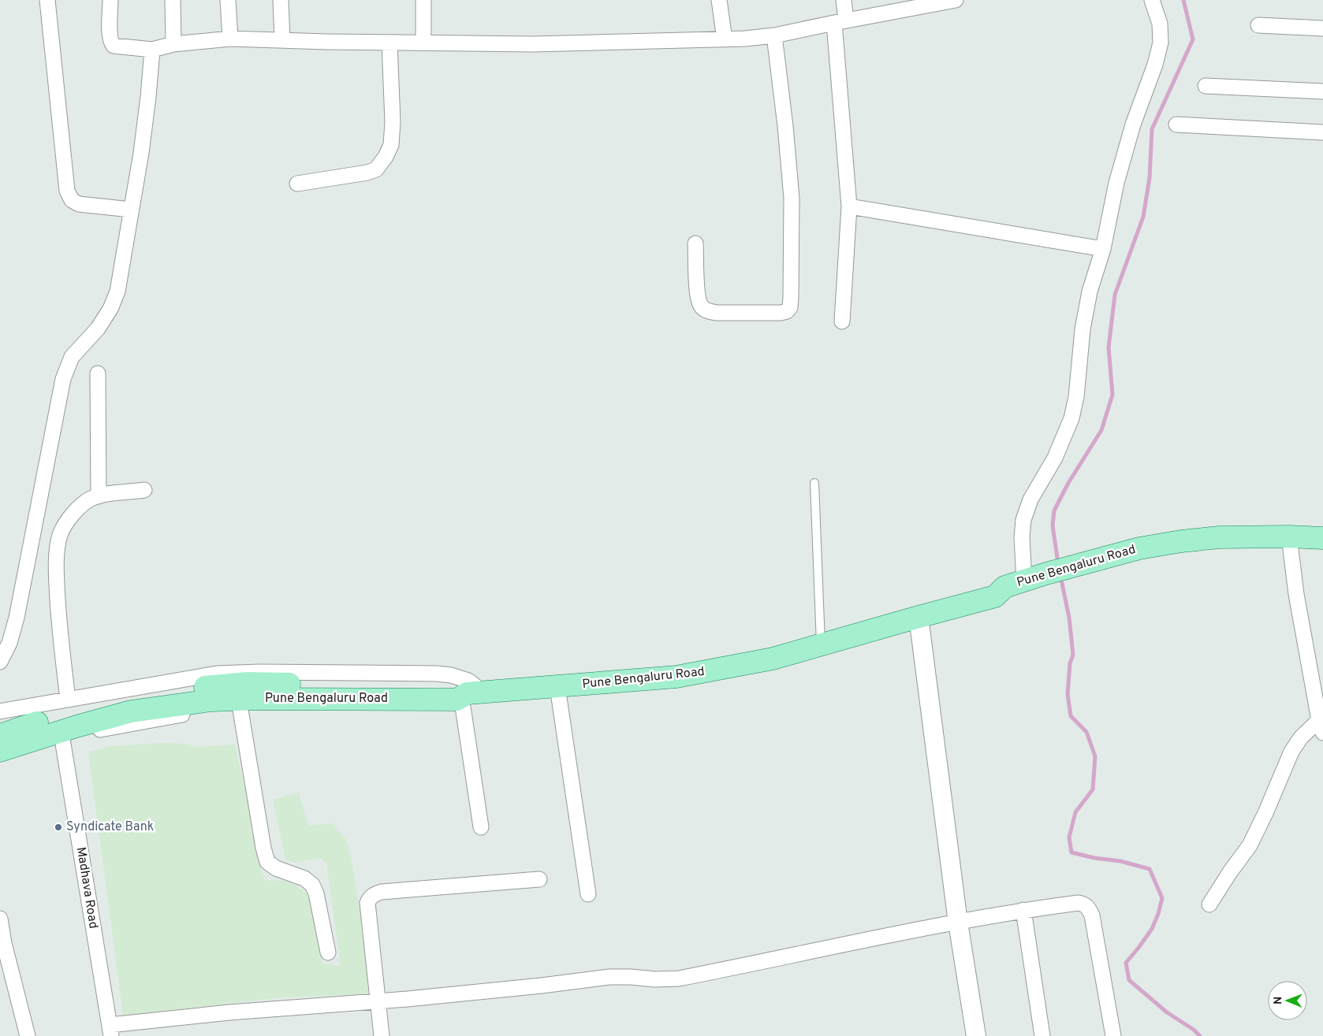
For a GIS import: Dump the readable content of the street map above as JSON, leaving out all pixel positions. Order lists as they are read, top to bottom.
{
  "streets": {
    "main road": ["Pune Bengaluru Road"],
    "street": ["Madhava Road"]
  },
  "places": ["Syndicate Bank"],
  "north": "left"
}
